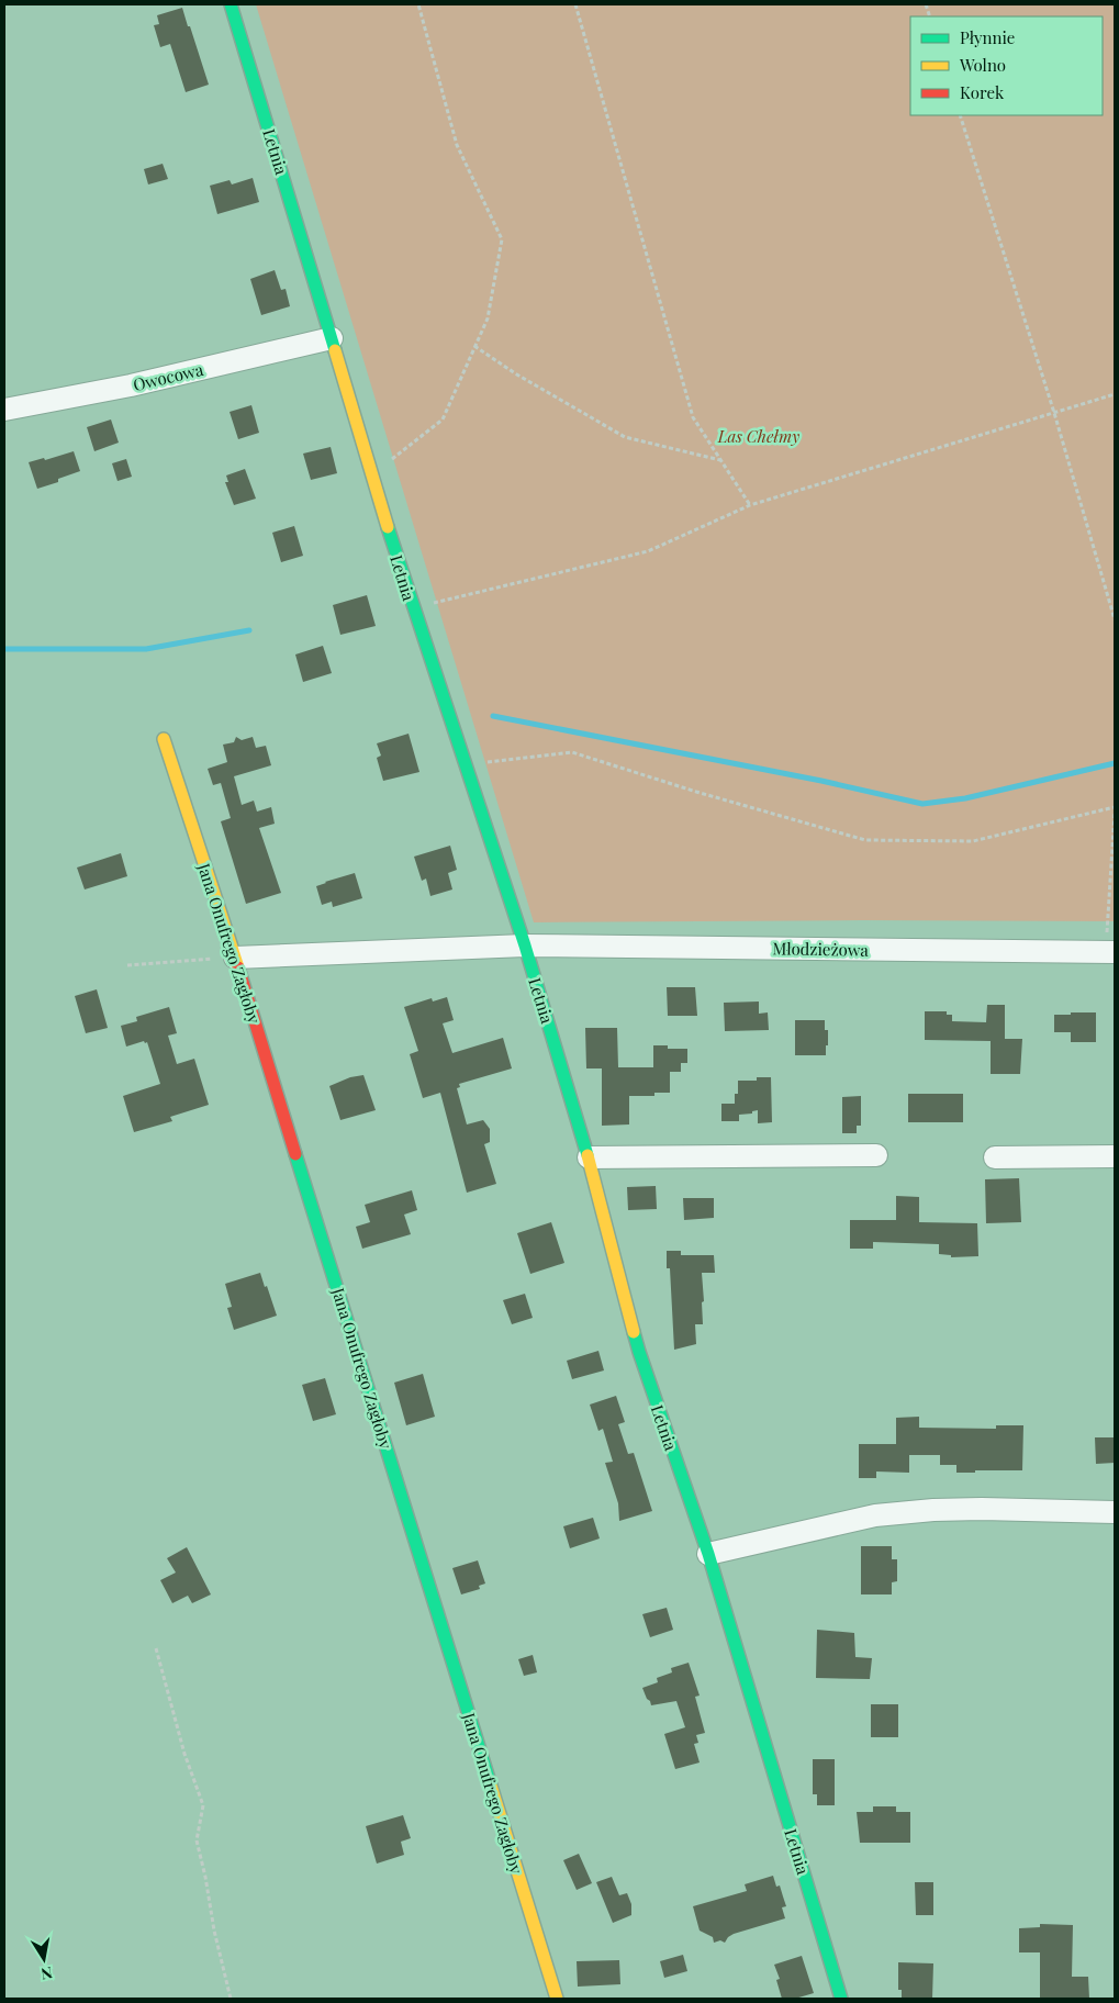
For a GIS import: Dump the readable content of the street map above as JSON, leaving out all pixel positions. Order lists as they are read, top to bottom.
{
  "streets": {
    "street": [
      "Letnia",
      "Owocowa",
      "Jana Onufrego Zagłoby",
      "Młodzieżowa"
    ]
  },
  "crossings": [
    ["Letnia", "Owocowa"],
    ["Letnia", "Młodzieżowa"],
    ["Jana Onufrego Zagłoby", "Młodzieżowa"]
  ],
  "parks": ["Las Chełmy"],
  "legend": ["Płynnie", "Wolno", "Korek"],
  "north": "bottom"
}
